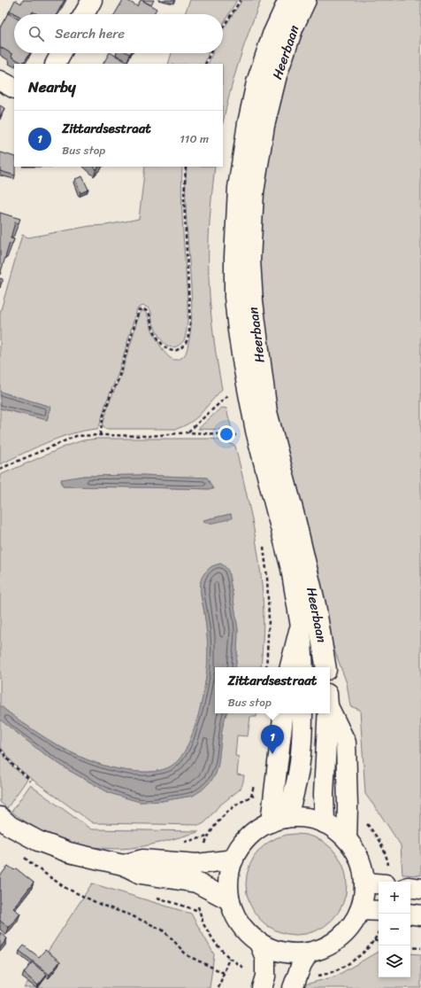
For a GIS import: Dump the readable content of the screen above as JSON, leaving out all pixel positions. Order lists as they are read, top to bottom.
{
  "streets": {
    "main road": ["Heerbaan"]
  },
  "page": {
    "search": "Search here",
    "heading": "Nearby",
    "list": [
      {
        "mark": "1",
        "name": "Zittardsestraat",
        "note": "Bus stop",
        "value": "110 m"
      }
    ],
    "popup": ["Zittardsestraat", "Bus stop"],
    "pins": "1",
    "map_buttons": ["+", "−"]
  }
}
